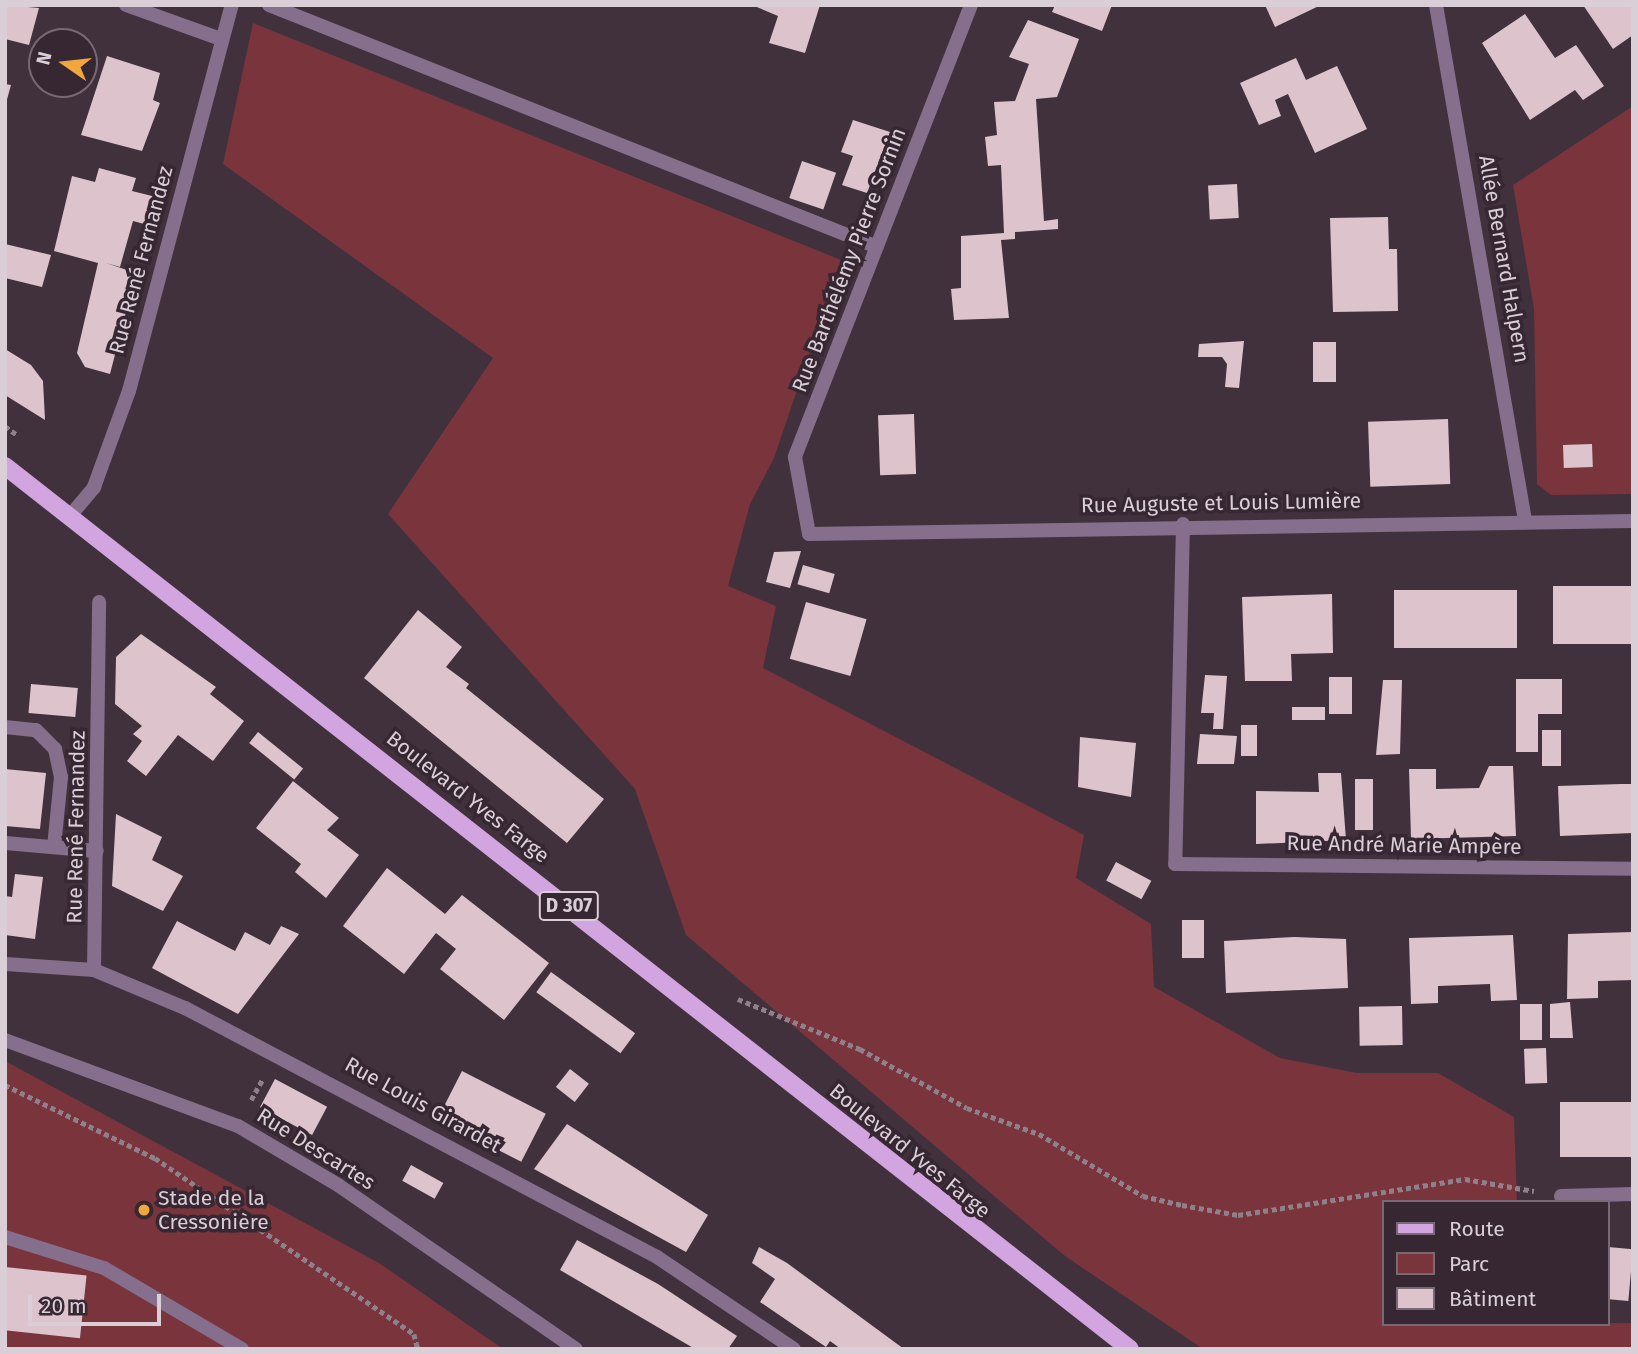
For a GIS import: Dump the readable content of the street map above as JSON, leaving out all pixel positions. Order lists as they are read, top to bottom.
{
  "streets": {
    "main road": ["Boulevard Yves Farge", "D 307"],
    "street": [
      "Allée Bernard Halpern",
      "Rue René Fernandez",
      "Rue Barthélémy Pierre Sornin",
      "Rue Auguste et Louis Lumière",
      "Rue André Marie Ampère",
      "Rue Louis Girardet",
      "Rue Descartes"
    ]
  },
  "crossings": [
    ["Allée Bernard Halpern", "Rue Auguste et Louis Lumière"],
    ["Rue René Fernandez", "Boulevard Yves Farge"],
    ["Rue René Fernandez", "Rue Louis Girardet"],
    ["Rue Barthélémy Pierre Sornin", "Rue Auguste et Louis Lumière"],
    ["Rue Auguste et Louis Lumière", "Rue André Marie Ampère"]
  ],
  "places": ["Stade de la Cressonière"],
  "legend": ["Route", "Parc", "Bâtiment"],
  "scale_bar": "20 m",
  "north": "left"
}
